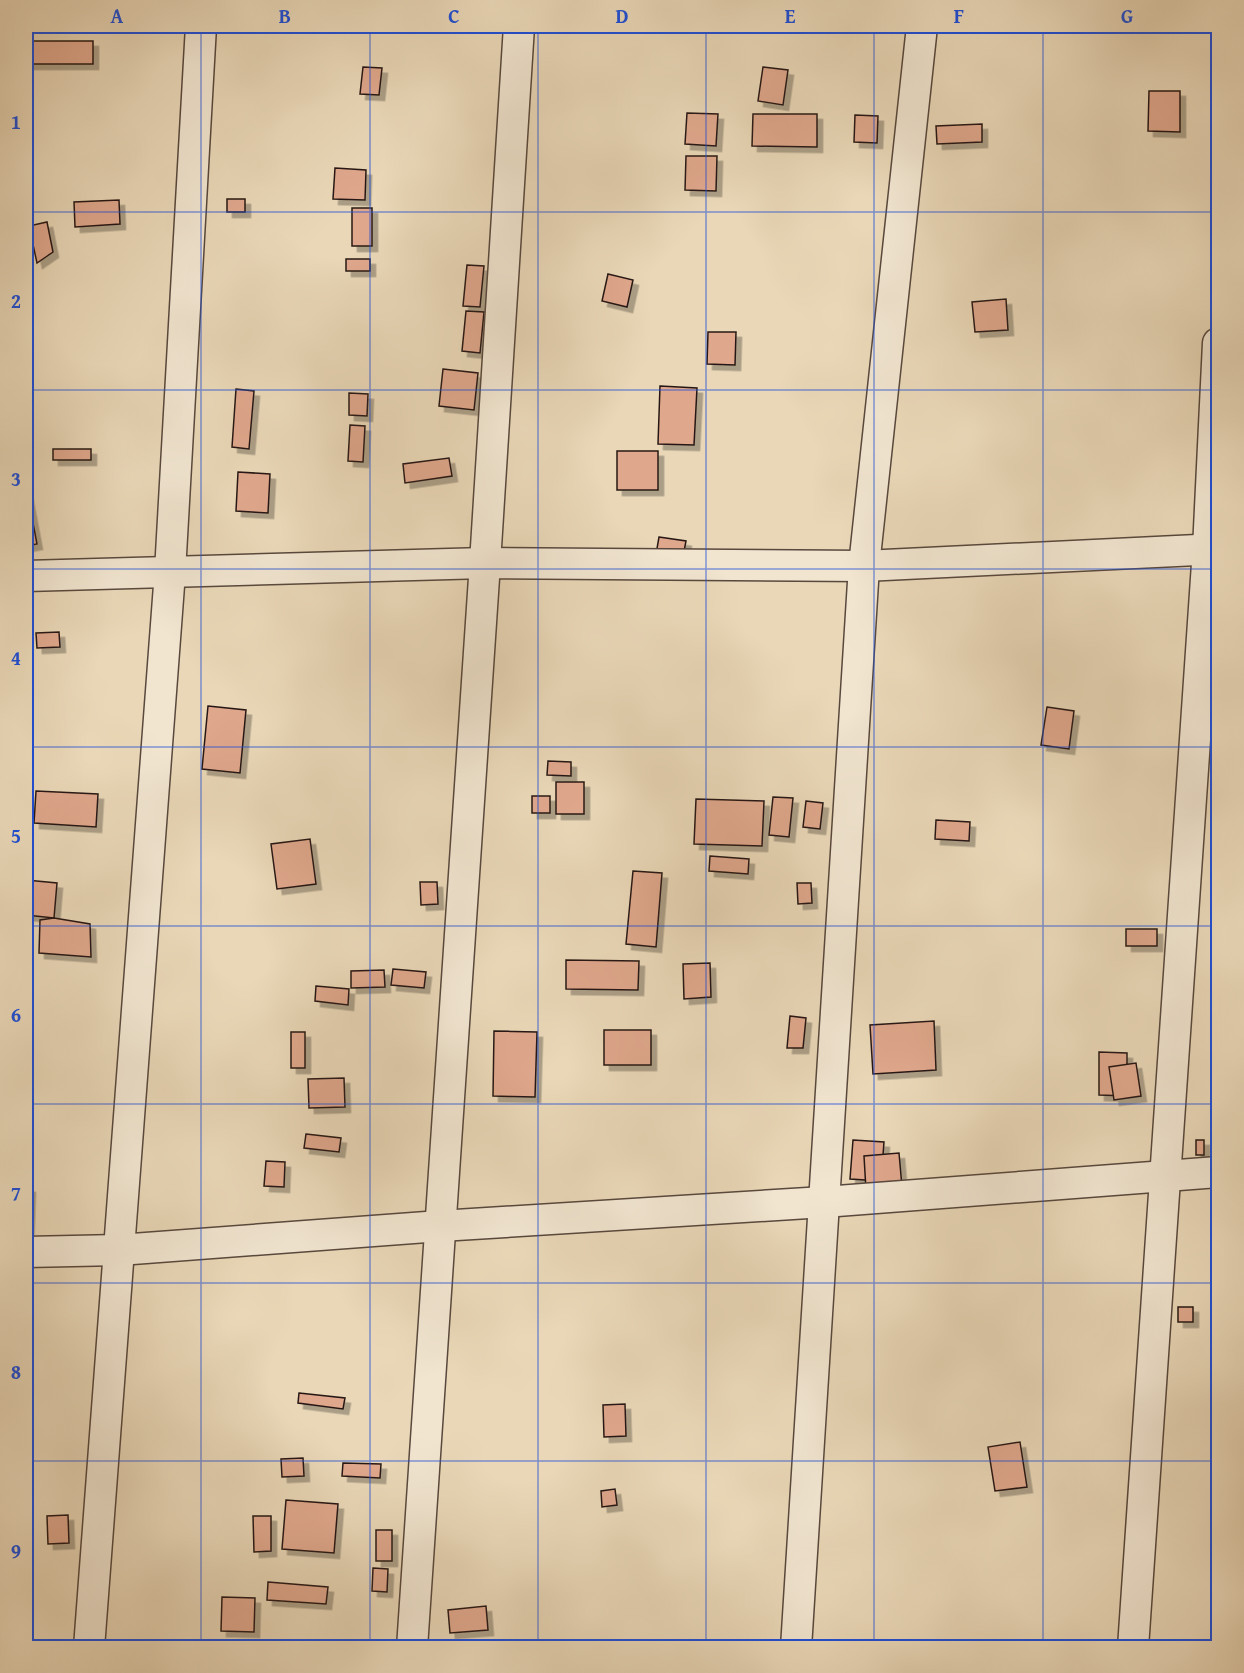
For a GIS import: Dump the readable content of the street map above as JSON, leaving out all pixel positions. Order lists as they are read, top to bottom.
{
  "grid": {
    "columns": [
      "A",
      "B",
      "C",
      "D",
      "E",
      "F",
      "G"
    ],
    "rows": [
      "1",
      "2",
      "3",
      "4",
      "5",
      "6",
      "7",
      "8",
      "9"
    ]
  }
}
